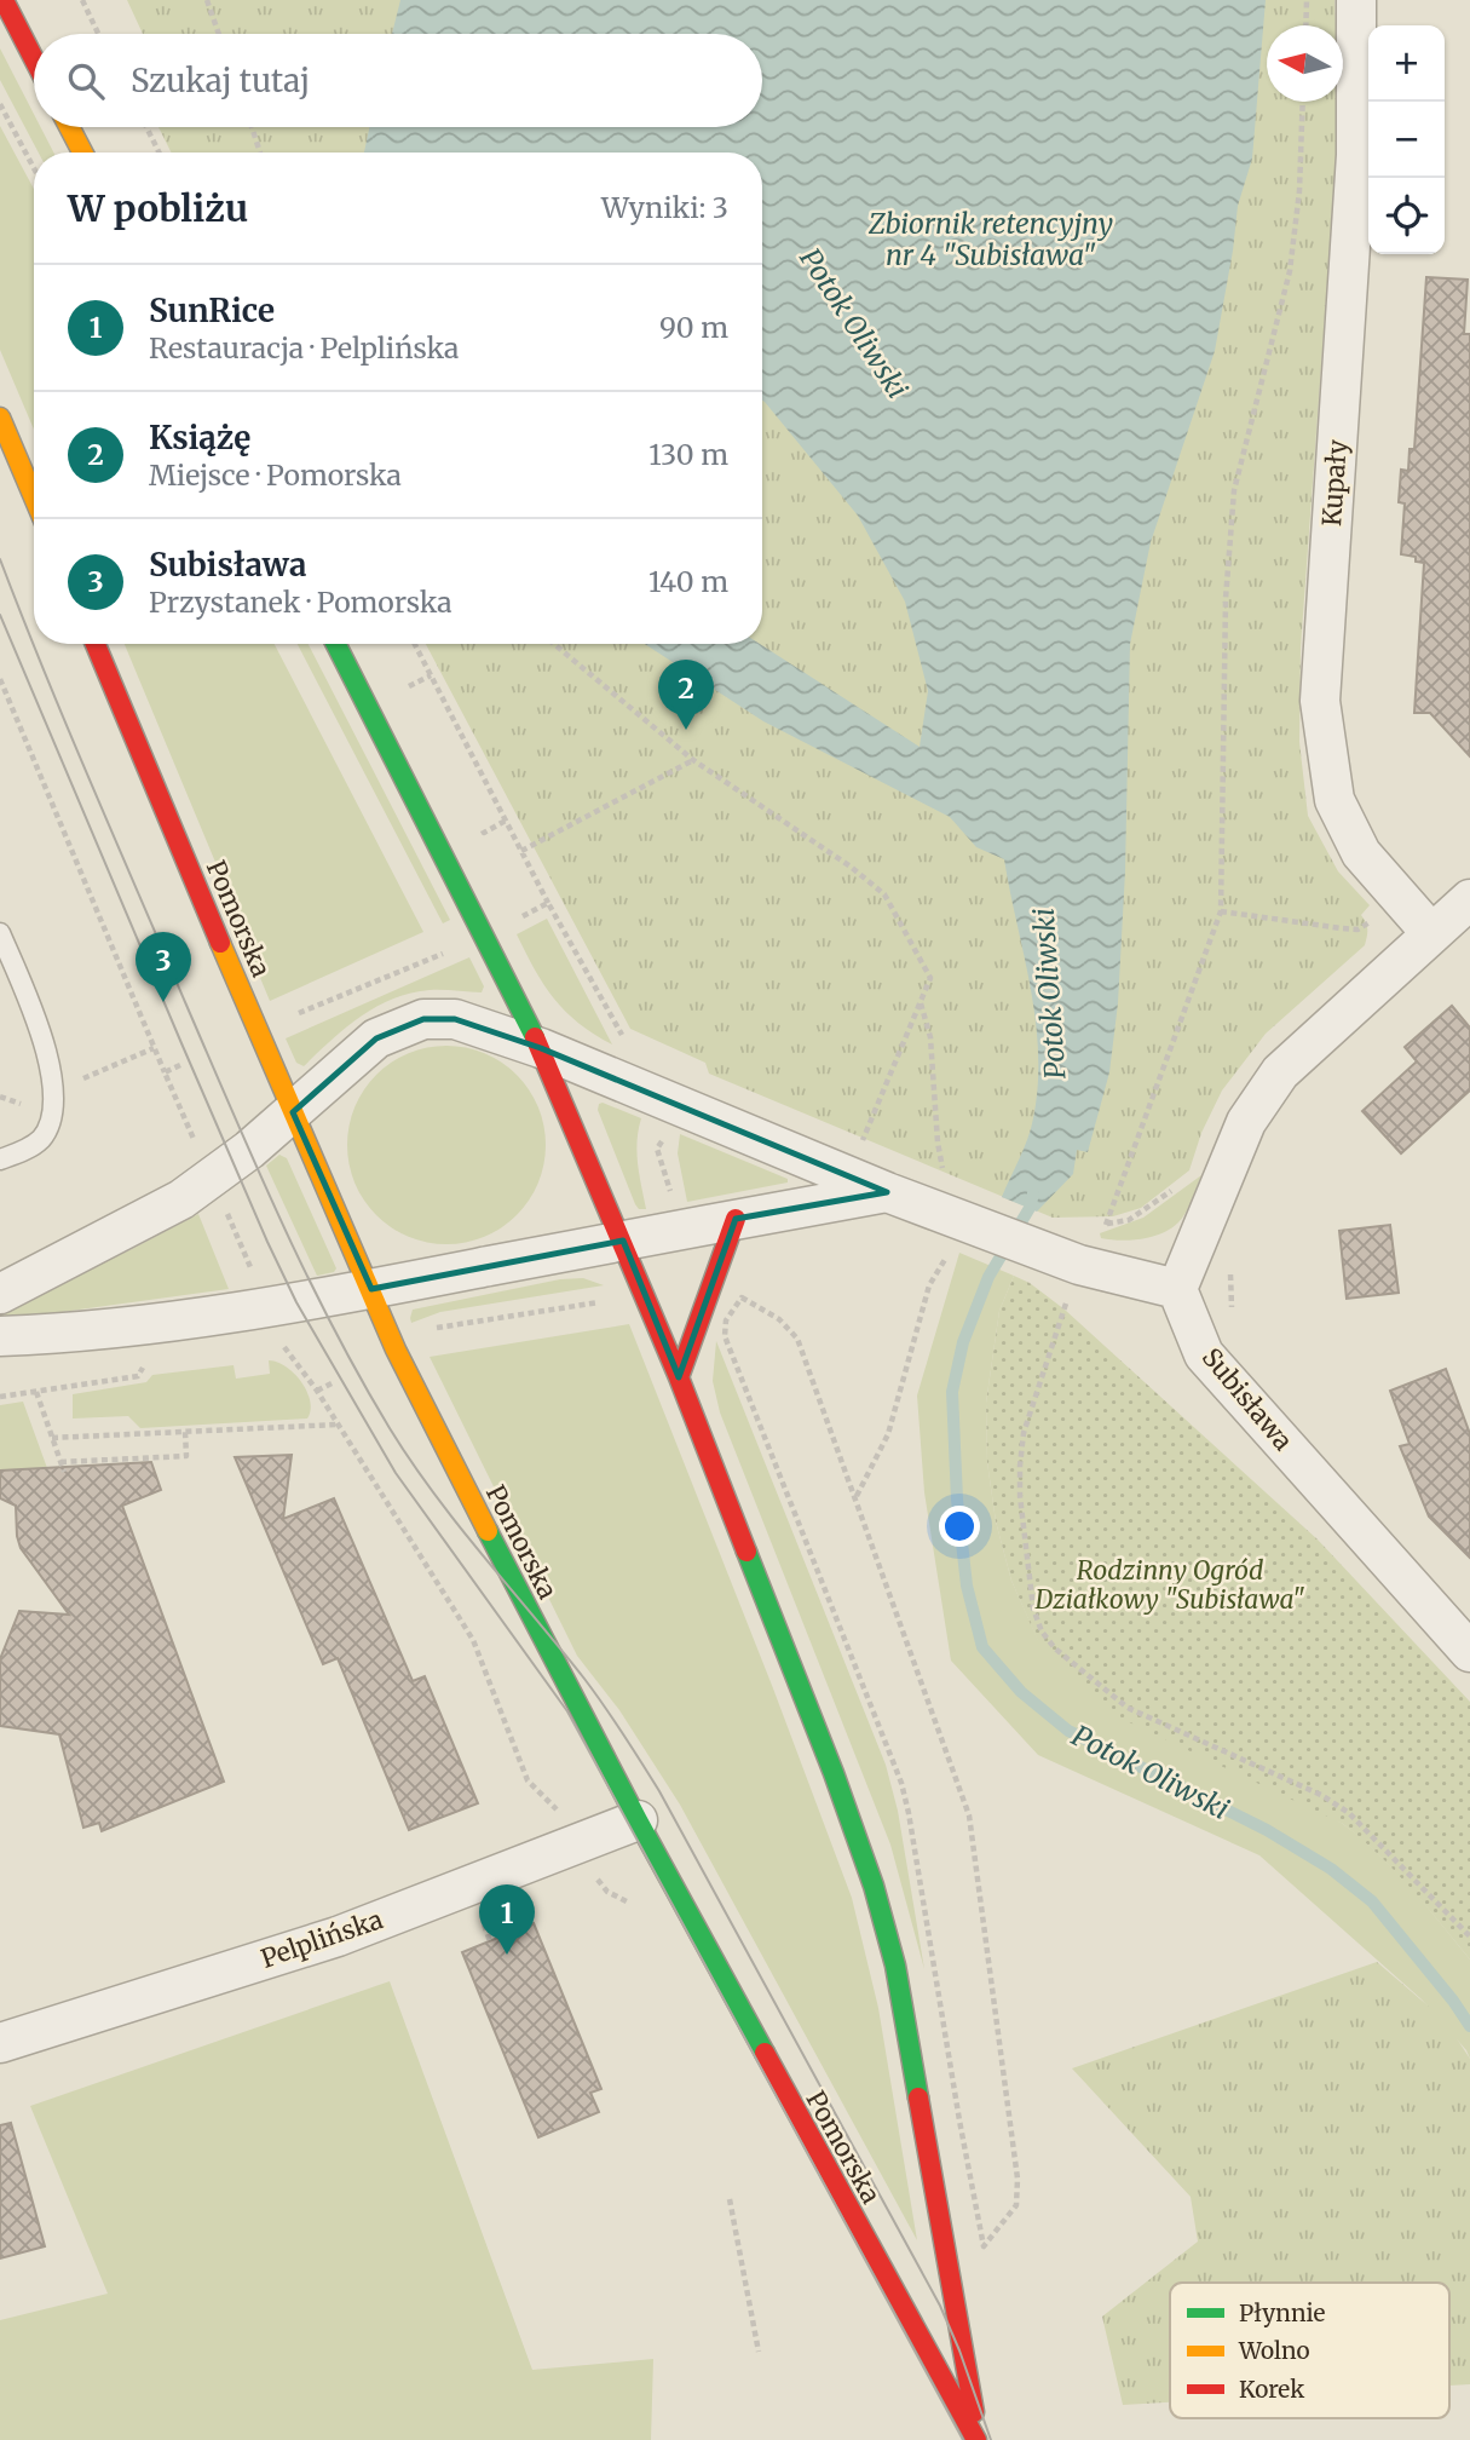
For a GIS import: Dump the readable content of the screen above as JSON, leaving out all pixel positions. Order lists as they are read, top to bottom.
{
  "streets": {
    "main road": ["Pomorska"],
    "street": ["Kupały", "Subisława", "Pelplińska"]
  },
  "crossings": [
    ["Pomorska", "Pelplińska"]
  ],
  "water": ["Zbiornik retencyjny nr 4 \"Subisława\"", "Potok Oliwski"],
  "parks": ["Rodzinny Ogród Działkowy \"Subisława\""],
  "legend": ["Płynnie", "Wolno", "Korek"],
  "north": "left",
  "page": {
    "map_buttons": ["+", "−"],
    "search": "Szukaj tutaj",
    "heading": ["W pobliżu", "Wyniki: 3"],
    "list": [
      {
        "mark": "1",
        "name": "SunRice",
        "note": "Restauracja · Pelplińska",
        "value": "90 m"
      },
      {
        "mark": "2",
        "name": "Książę",
        "note": "Miejsce · Pomorska",
        "value": "130 m"
      },
      {
        "mark": "3",
        "name": "Subisława",
        "note": "Przystanek · Pomorska",
        "value": "140 m"
      }
    ],
    "pins": ["2", "3", "1"]
  }
}
